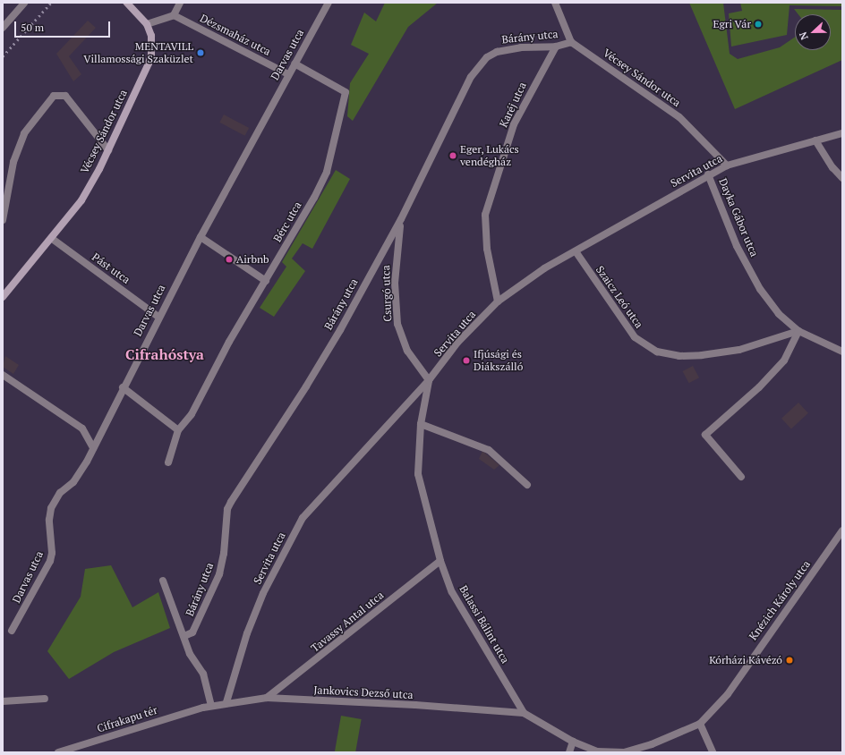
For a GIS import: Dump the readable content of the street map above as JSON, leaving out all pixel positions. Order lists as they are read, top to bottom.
{
  "streets": {
    "main road": ["Vécsey Sándor utca"],
    "street": [
      "Dézsmaház utca",
      "Bárány utca",
      "Darvas utca",
      "Karéj utca",
      "Servita utca",
      "Dayka Gábor utca",
      "Bérc utca",
      "Pást utca",
      "Csurgó utca",
      "Szaicz Leó utca",
      "Knézich Károly utca",
      "Tavassy Antal utca",
      "Balassi Bálint utca",
      "Jankovics Dezső utca",
      "Cifrakapu tér"
    ]
  },
  "crossings": [
    ["Dézsmaház utca", "Darvas utca"],
    ["Bárány utca", "Vécsey Sándor utca"],
    ["Bárány utca", "Karéj utca"],
    ["Bárány utca", "Csurgó utca"],
    ["Darvas utca", "Bérc utca"],
    ["Darvas utca", "Pást utca"],
    ["Vécsey Sándor utca", "Servita utca"],
    ["Vécsey Sándor utca", "Pást utca"],
    ["Karéj utca", "Servita utca"],
    ["Servita utca", "Dayka Gábor utca"],
    ["Servita utca", "Csurgó utca"],
    ["Servita utca", "Szaicz Leó utca"],
    ["Servita utca", "Balassi Bálint utca"],
    ["Servita utca", "Jankovics Dezső utca"],
    ["Dayka Gábor utca", "Szaicz Leó utca"],
    ["Csurgó utca", "Balassi Bálint utca"],
    ["Tavassy Antal utca", "Balassi Bálint utca"],
    ["Tavassy Antal utca", "Jankovics Dezső utca"],
    ["Balassi Bálint utca", "Jankovics Dezső utca"],
    ["Jankovics Dezső utca", "Cifrakapu tér"]
  ],
  "districts": ["Cifrahóstya"],
  "places": [
    "Egri Vár",
    "MENTAVILL Villamossági Szaküzlet",
    "Eger, Lukács vendégház",
    "Airbnb",
    "Ifjúsági és Diákszálló",
    "Kórházi Kávézó"
  ],
  "scale_bar": "50 m",
  "north": "left"
}
